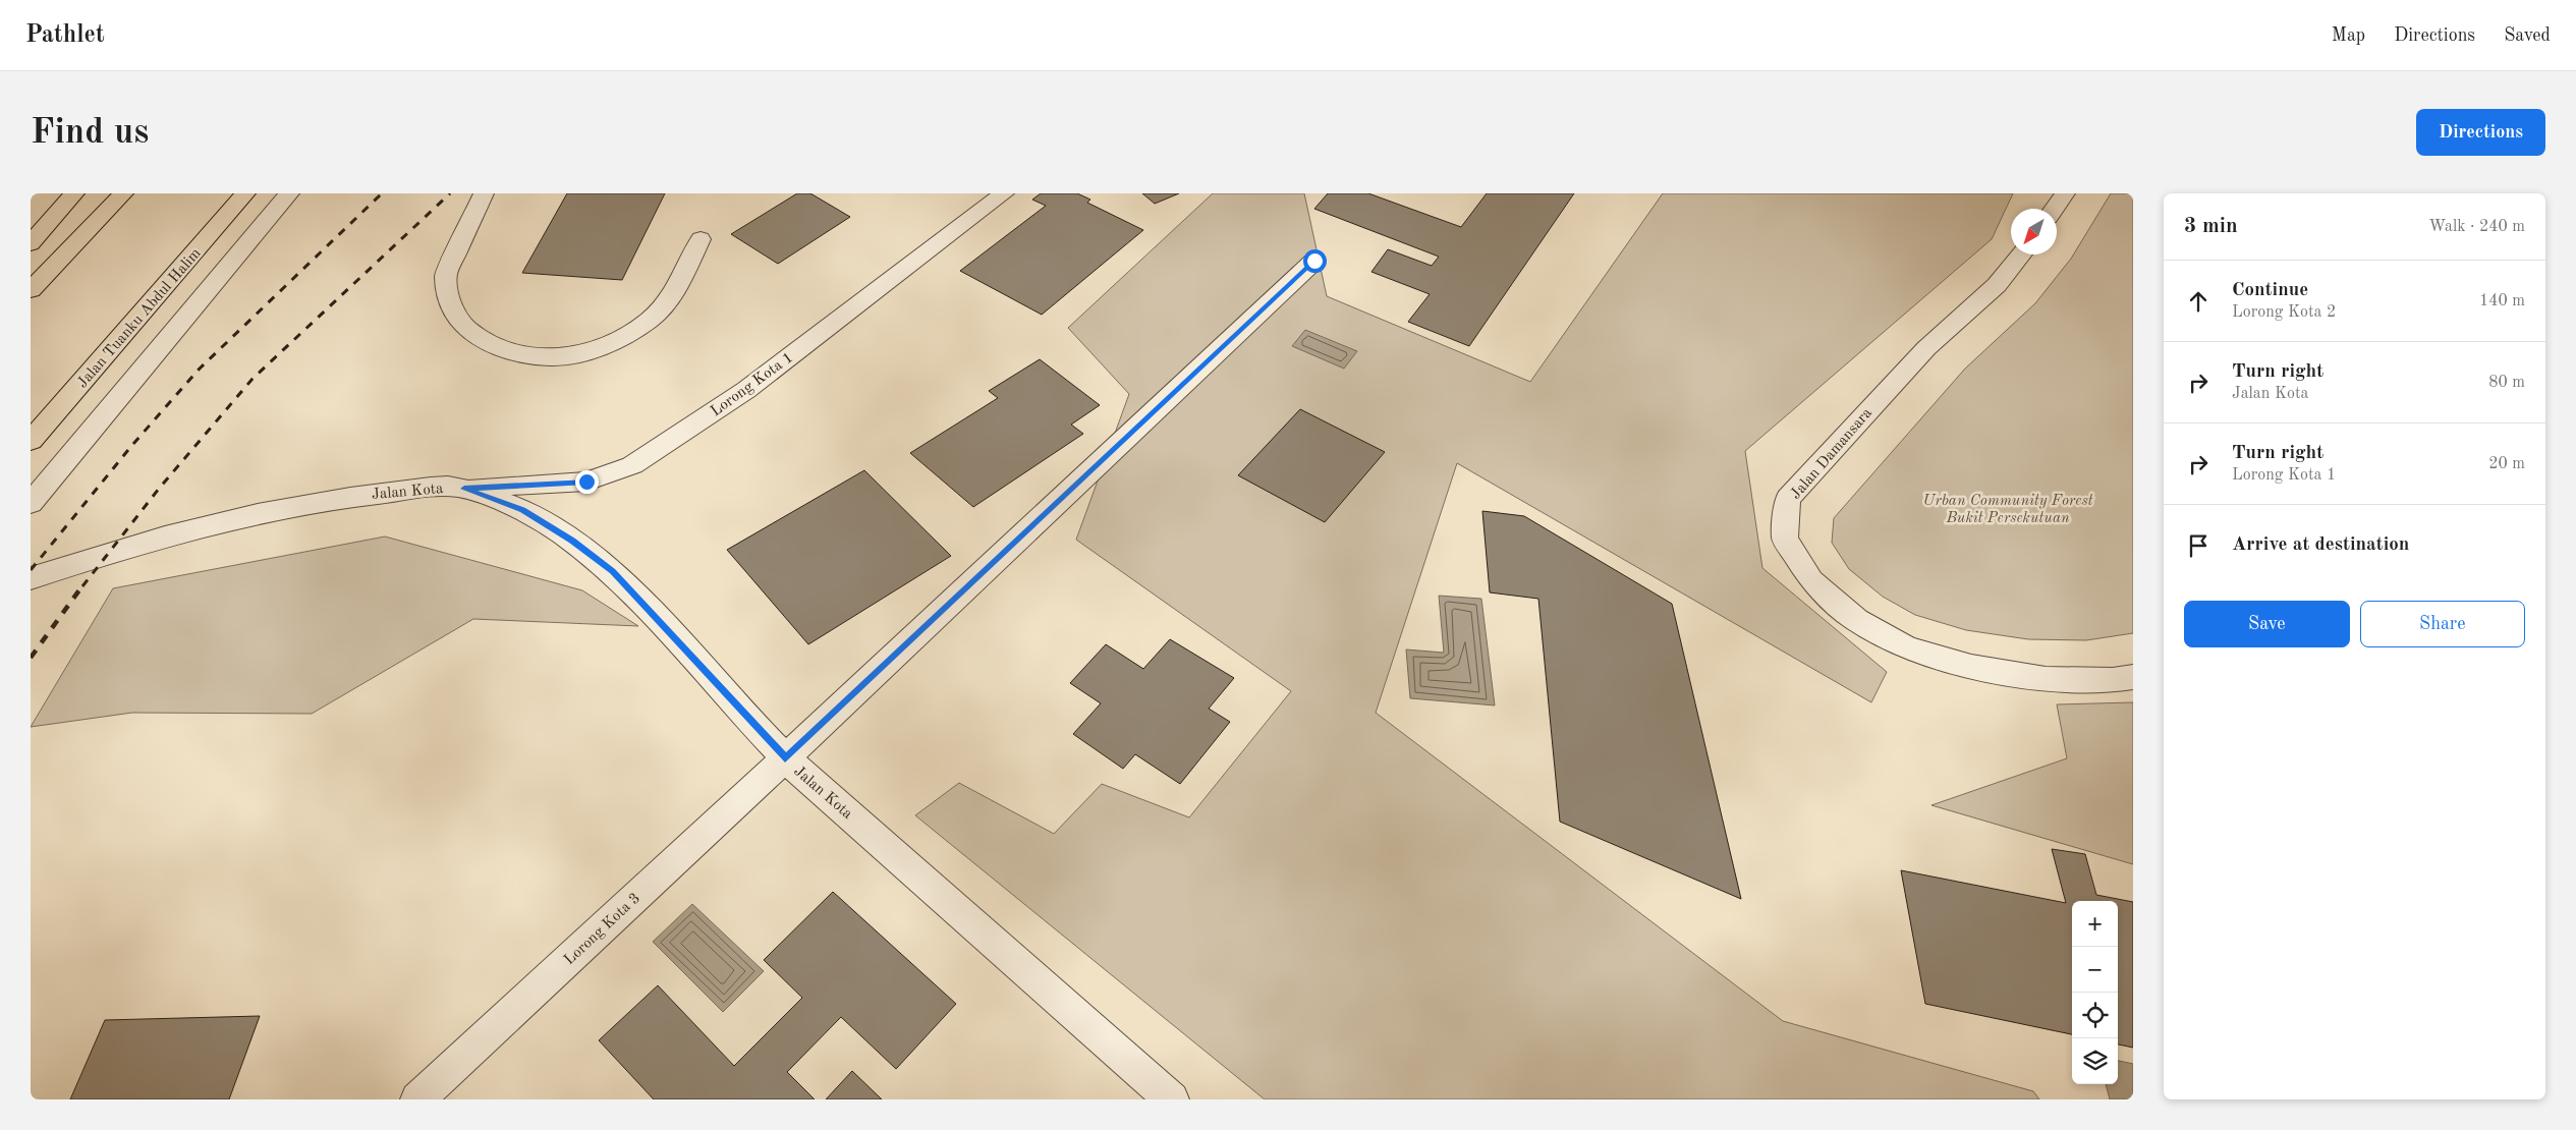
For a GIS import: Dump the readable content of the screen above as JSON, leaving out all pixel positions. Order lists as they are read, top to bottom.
{
  "streets": {
    "main road": ["Jalan Tuanku Abdul Halim"],
    "street": [
      "Lorong Kota 1",
      "Jalan Damansara",
      "Jalan Kota",
      "Lorong Kota 3"
    ]
  },
  "crossings": [
    ["Lorong Kota 1", "Jalan Kota"],
    ["Jalan Kota", "Lorong Kota 3"]
  ],
  "parks": ["Urban Community Forest Bukit Persekutuan"],
  "north": "bottom left",
  "page": {
    "header": "Pathlet",
    "nav": ["Map", "Directions", "Saved"],
    "buttons": [
      "Directions",
      ["Save", "Share"]
    ],
    "title": "Find us",
    "heading": ["3 min", "Walk · 240 m"],
    "list": [
      ["Continue", "Lorong Kota 2", "140 m"],
      ["Turn right", "Jalan Kota", "80 m"],
      ["Turn right", "Lorong Kota 1", "20 m"],
      "Arrive at destination"
    ],
    "map_buttons": ["+", "−"]
  }
}
